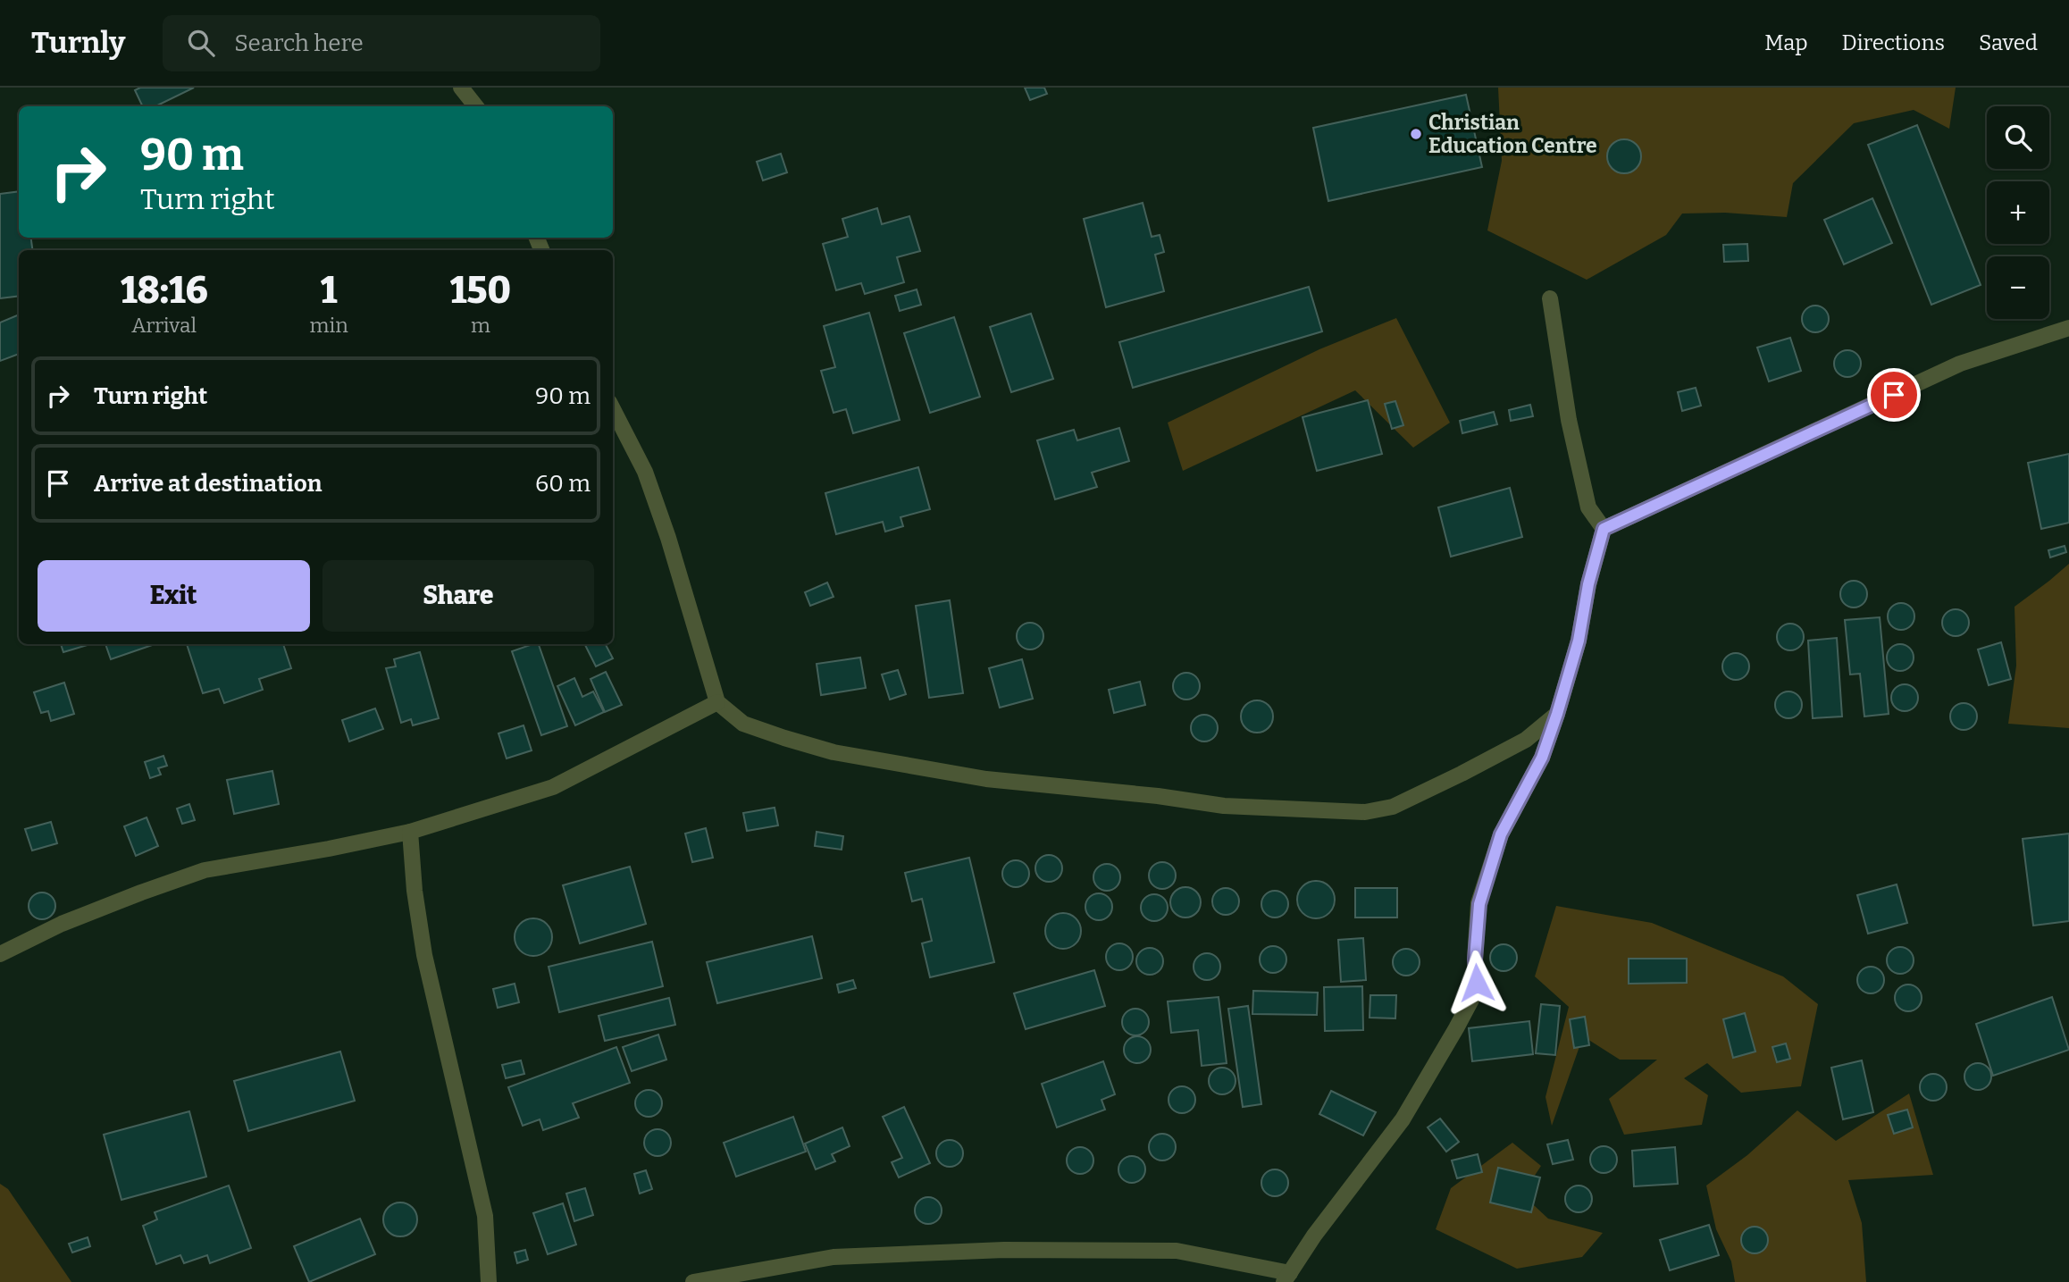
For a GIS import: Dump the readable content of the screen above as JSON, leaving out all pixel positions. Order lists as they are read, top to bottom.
{
  "places": ["Christian Education Centre"],
  "page": {
    "header": "Turnly",
    "search": "Search here",
    "nav": ["Map", "Directions", "Saved"],
    "map_buttons": ["+", "−"],
    "turn": ["90 m", "Turn right"],
    "eta": [
      "18:16",
      "Arrival",
      "1",
      "min",
      "150",
      "m"
    ],
    "list": [
      {
        "name": "Turn right",
        "value": "90 m"
      },
      {
        "name": "Arrive at destination",
        "value": "60 m"
      }
    ],
    "buttons": ["Exit", "Share"]
  }
}
